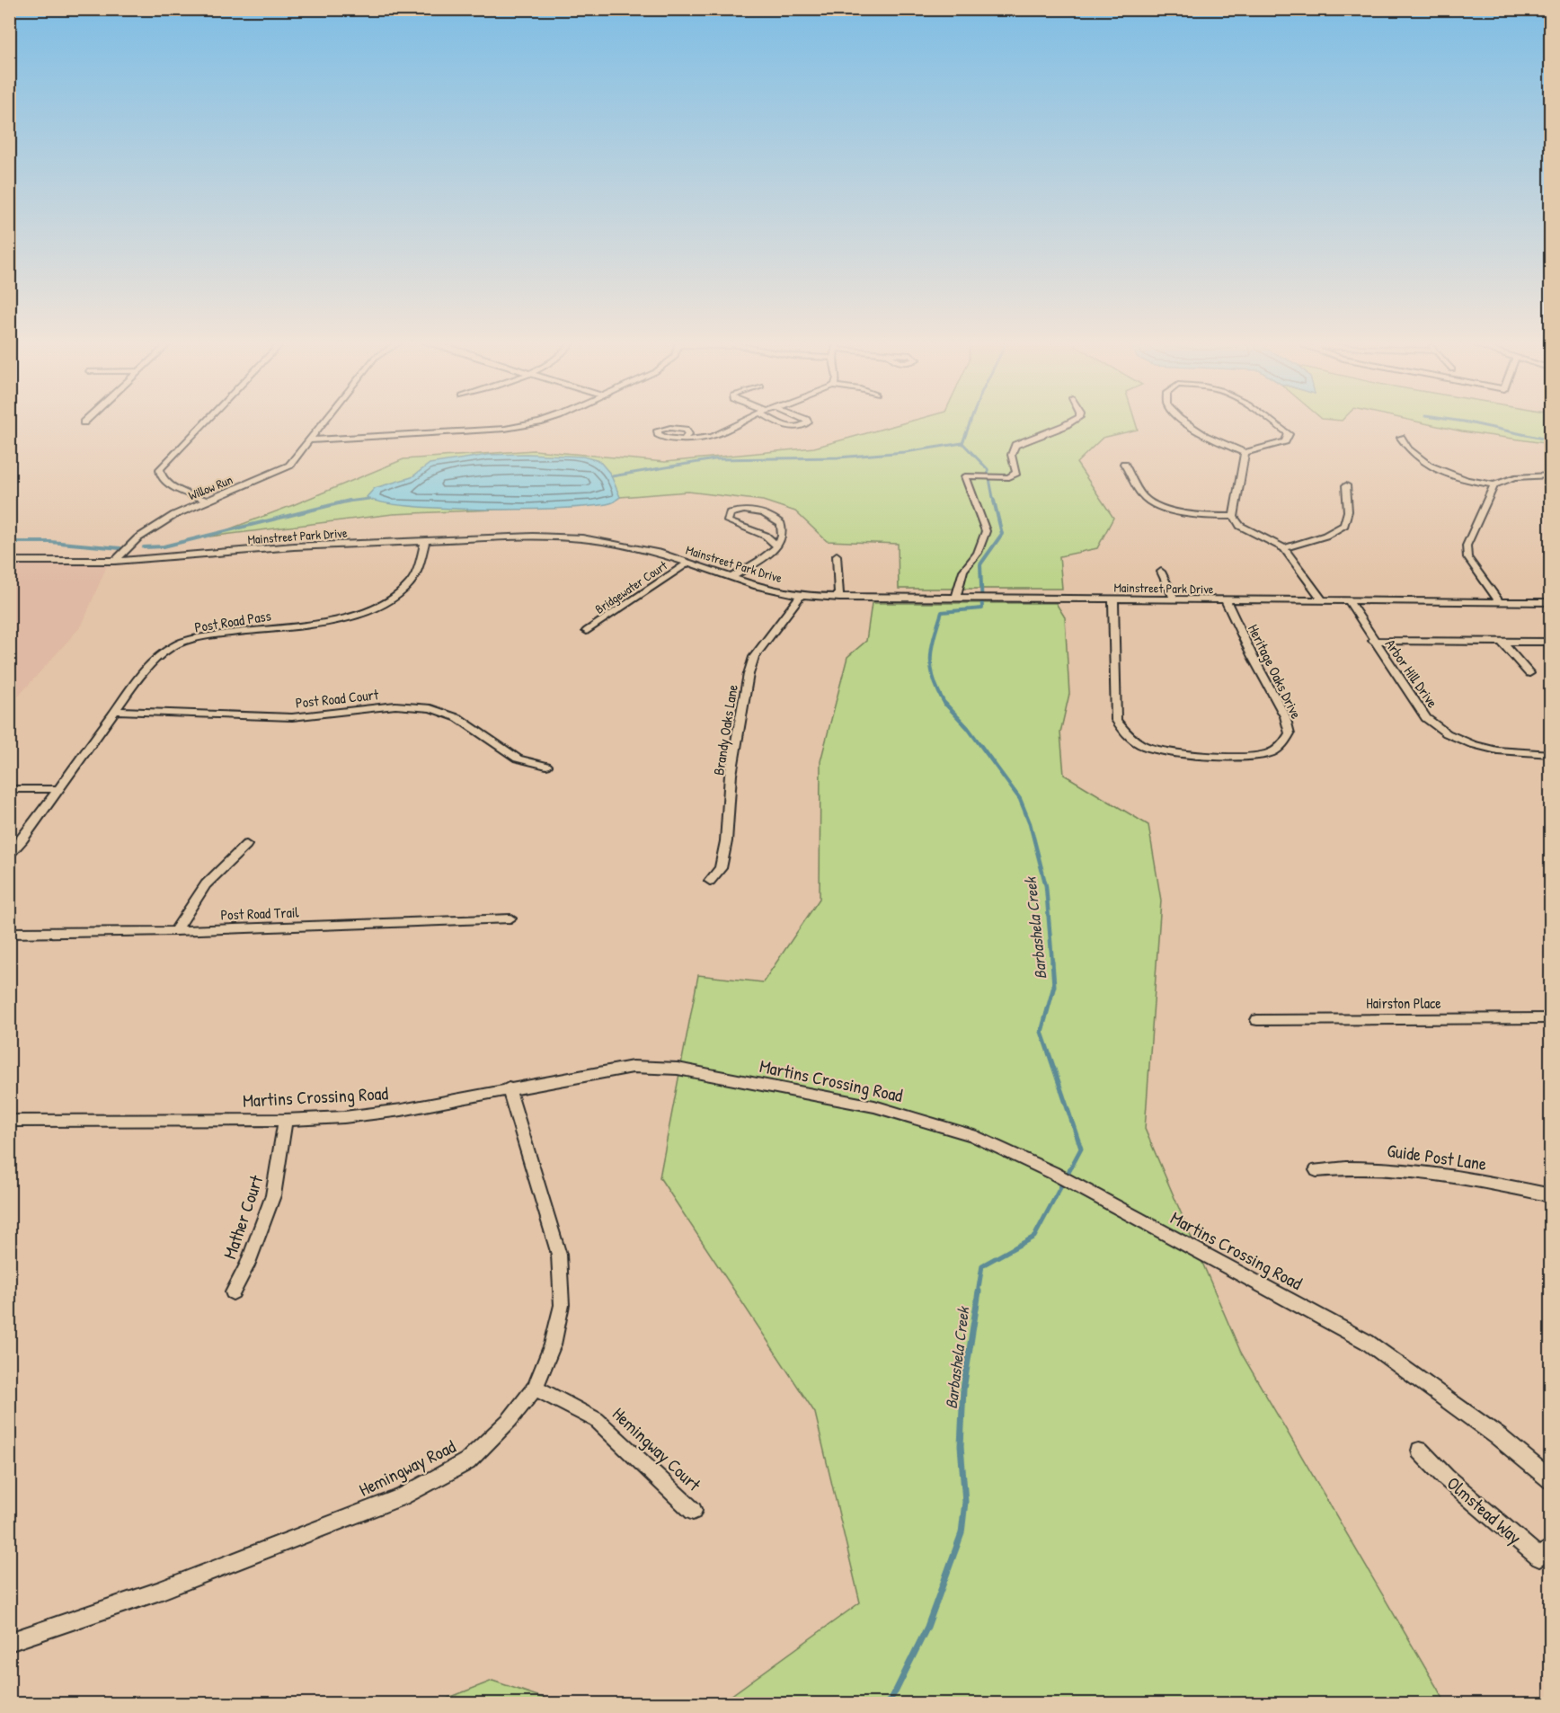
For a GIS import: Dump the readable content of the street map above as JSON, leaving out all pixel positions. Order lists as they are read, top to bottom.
{
  "streets": {
    "street": [
      "Willow Run",
      "Mainstreet Park Drive",
      "Bridgewater Court",
      "Post Road Pass",
      "Heritage Oaks Drive",
      "Arbor Hill Drive",
      "Post Road Court",
      "Brandy Oaks Lane",
      "Post Road Trail",
      "Hairston Place",
      "Martins Crossing Road",
      "Guide Post Lane",
      "Mather Court",
      "Hemingway Court",
      "Hemingway Road",
      "Olmstead Way"
    ]
  },
  "crossings": [
    ["Willow Run", "Mainstreet Park Drive"],
    ["Mainstreet Park Drive", "Bridgewater Court"],
    ["Mainstreet Park Drive", "Post Road Pass"],
    ["Mainstreet Park Drive", "Heritage Oaks Drive"],
    ["Mainstreet Park Drive", "Arbor Hill Drive"],
    ["Mainstreet Park Drive", "Brandy Oaks Lane"],
    ["Post Road Pass", "Post Road Court"],
    ["Martins Crossing Road", "Mather Court"],
    ["Martins Crossing Road", "Hemingway Road"],
    ["Hemingway Court", "Hemingway Road"]
  ],
  "water": ["Barbashela Creek"]
}
